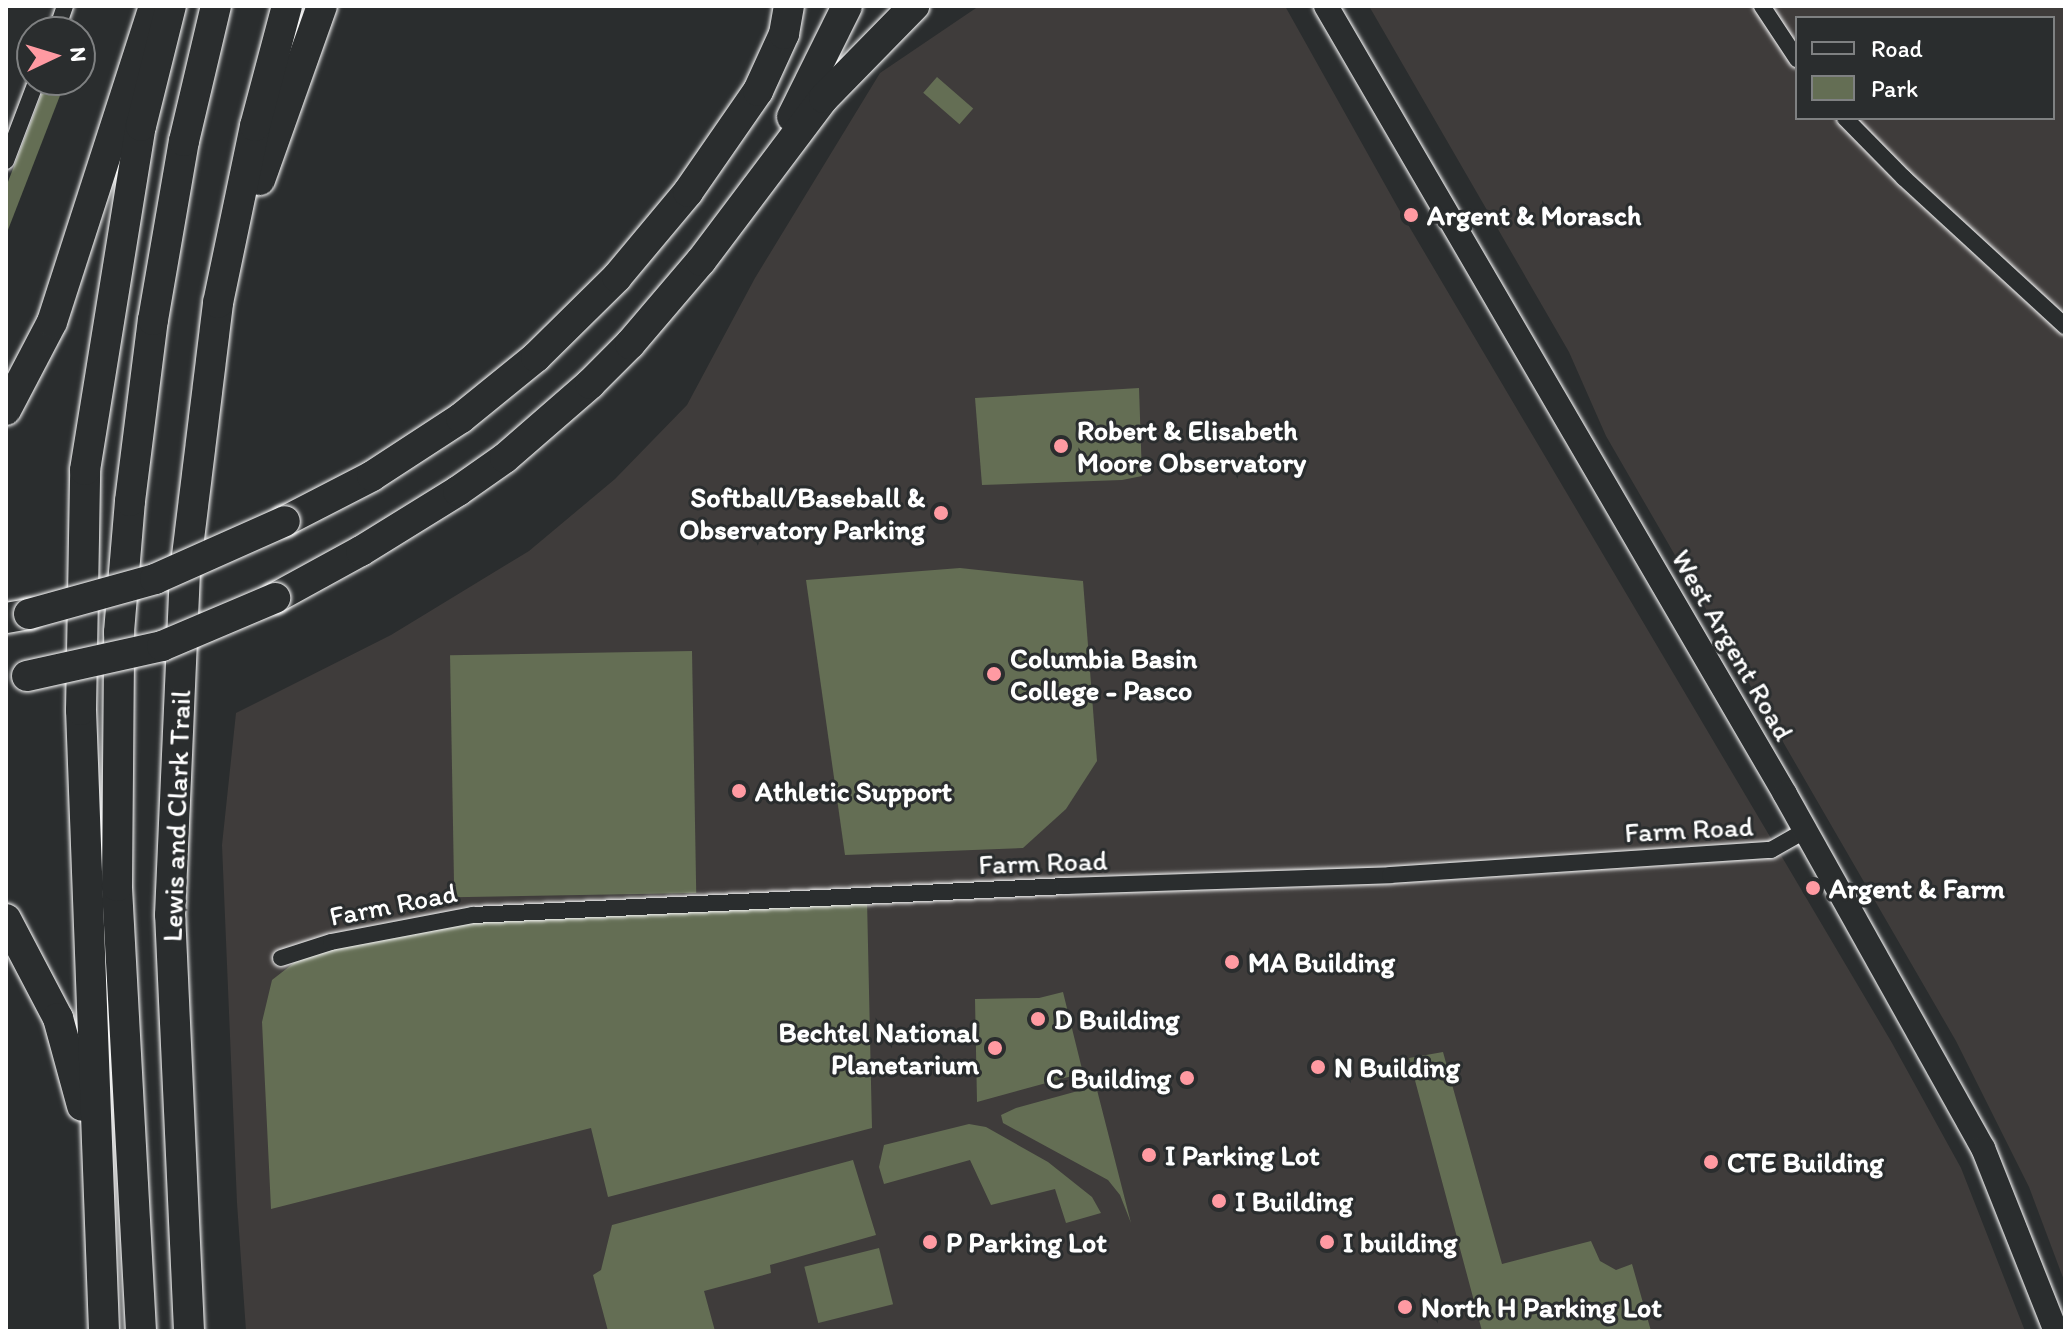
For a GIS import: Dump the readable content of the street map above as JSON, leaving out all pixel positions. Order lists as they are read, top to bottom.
{
  "streets": {
    "highway": ["Lewis and Clark Trail"],
    "main road": ["West Argent Road"],
    "street": ["Farm Road"]
  },
  "crossings": [
    ["West Argent Road", "Farm Road"]
  ],
  "places": [
    "Argent & Morasch",
    "Robert & Elisabeth Moore Observatory",
    "Softball/Baseball & Observatory Parking",
    "Columbia Basin College - Pasco",
    "Athletic Support",
    "Argent & Farm",
    "MA Building",
    "D Building",
    "Bechtel National Planetarium",
    "N Building",
    "C Building",
    "I Parking Lot",
    "CTE Building",
    "I Building",
    "P Parking Lot",
    "I building",
    "North H Parking Lot"
  ],
  "legend": ["Road", "Park"],
  "north": "right"
}
